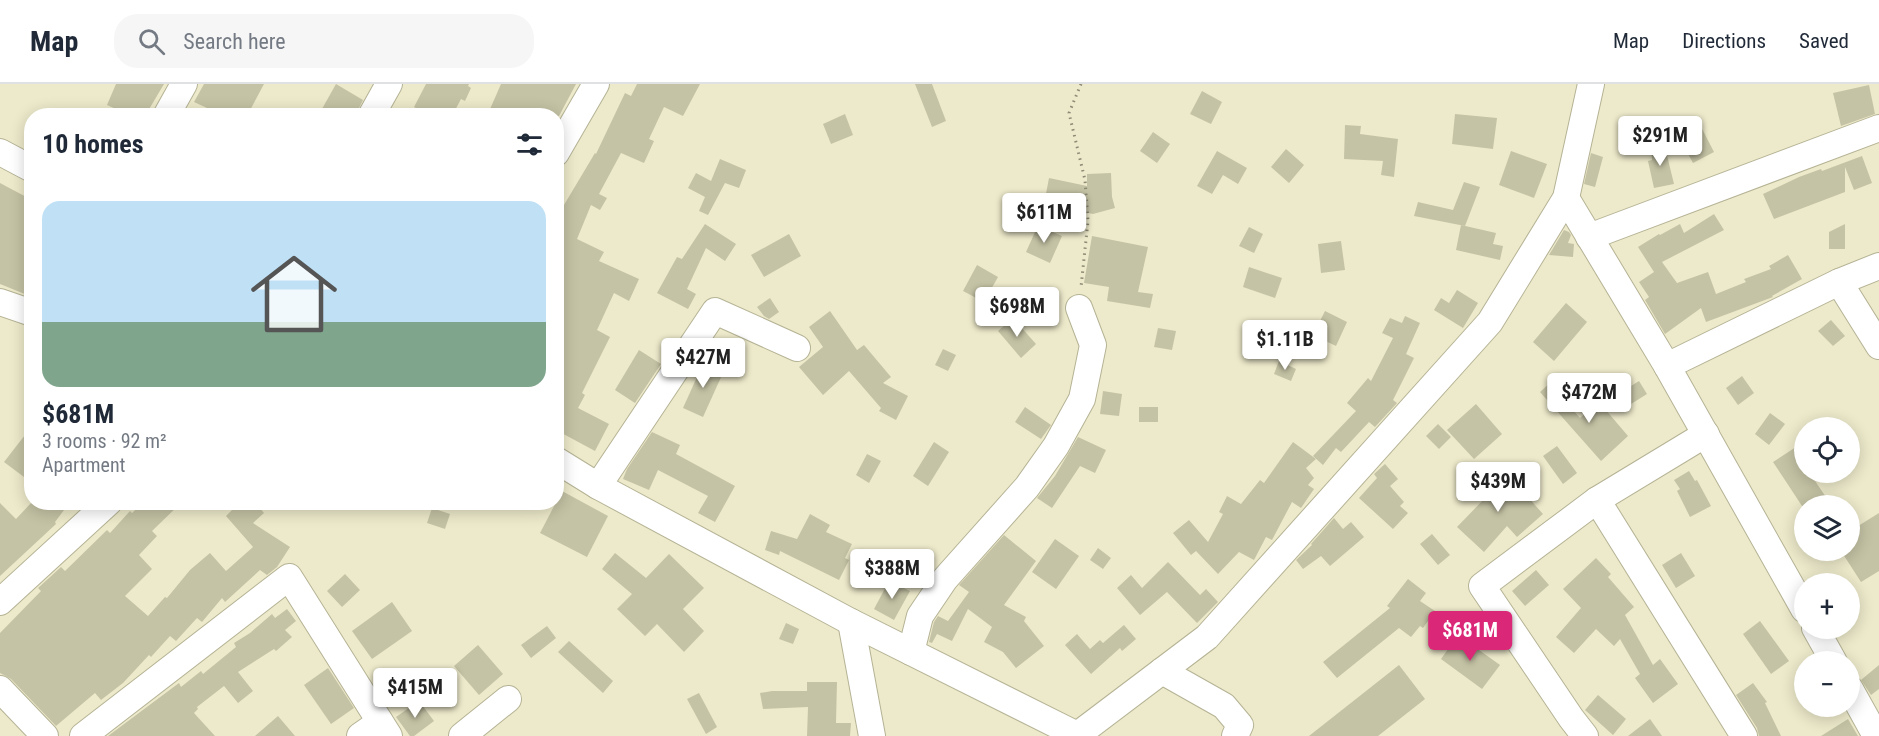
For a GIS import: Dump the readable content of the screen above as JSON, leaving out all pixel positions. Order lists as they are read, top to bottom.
{
  "page": {
    "header": "Map",
    "search": "Search here",
    "nav": ["Map", "Directions", "Saved"],
    "heading": "10 homes",
    "price": [
      "$291M",
      "$611M",
      "$698M",
      "$1.11B",
      "$427M",
      "$472M",
      "$439M",
      "$388M",
      "$681M",
      "$415M"
    ],
    "list": [
      {
        "name": "$681M",
        "note": "3 rooms · 92 m² · Apartment"
      }
    ],
    "map_buttons": ["+", "−"]
  }
}
